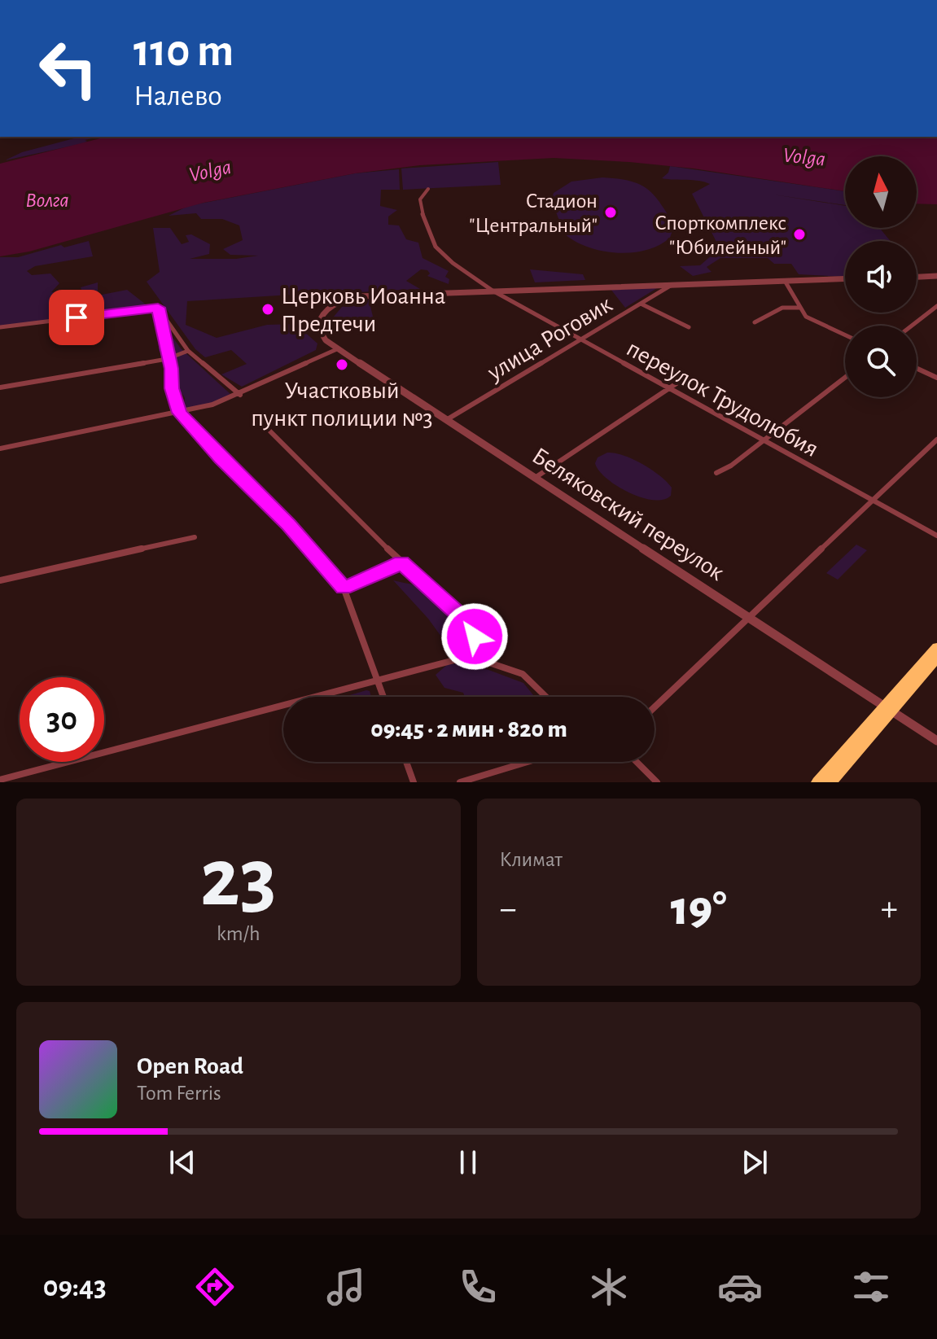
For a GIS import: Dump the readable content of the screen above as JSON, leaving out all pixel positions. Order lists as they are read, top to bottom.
{
  "streets": {
    "street": ["улица Роговик", "переулок Трудолюбия", "Беляковский переулок"]
  },
  "crossings": [
    ["улица Роговик", "переулок Трудолюбия"],
    ["улица Роговик", "Беляковский переулок"],
    ["переулок Трудолюбия", "Беляковский переулок"]
  ],
  "water": ["Volga", "Волга"],
  "places": [
    "Стадион \"Центральный\"",
    "Спорткомплекс \"Юбилейный\"",
    "Церковь Иоанна Предтечи",
    "Участковый пункт полиции №3"
  ],
  "north": "top",
  "page": {
    "turn": ["110 m", "Налево"],
    "limit": "30",
    "trip": "09:45 · 2 мин · 820 m",
    "tile": [
      ["23", "km/h"],
      "Климат"
    ],
    "heat": ["−", "19°", "+"],
    "song": ["Open Road", "Tom Ferris"],
    "tabs": "09:43"
  }
}
